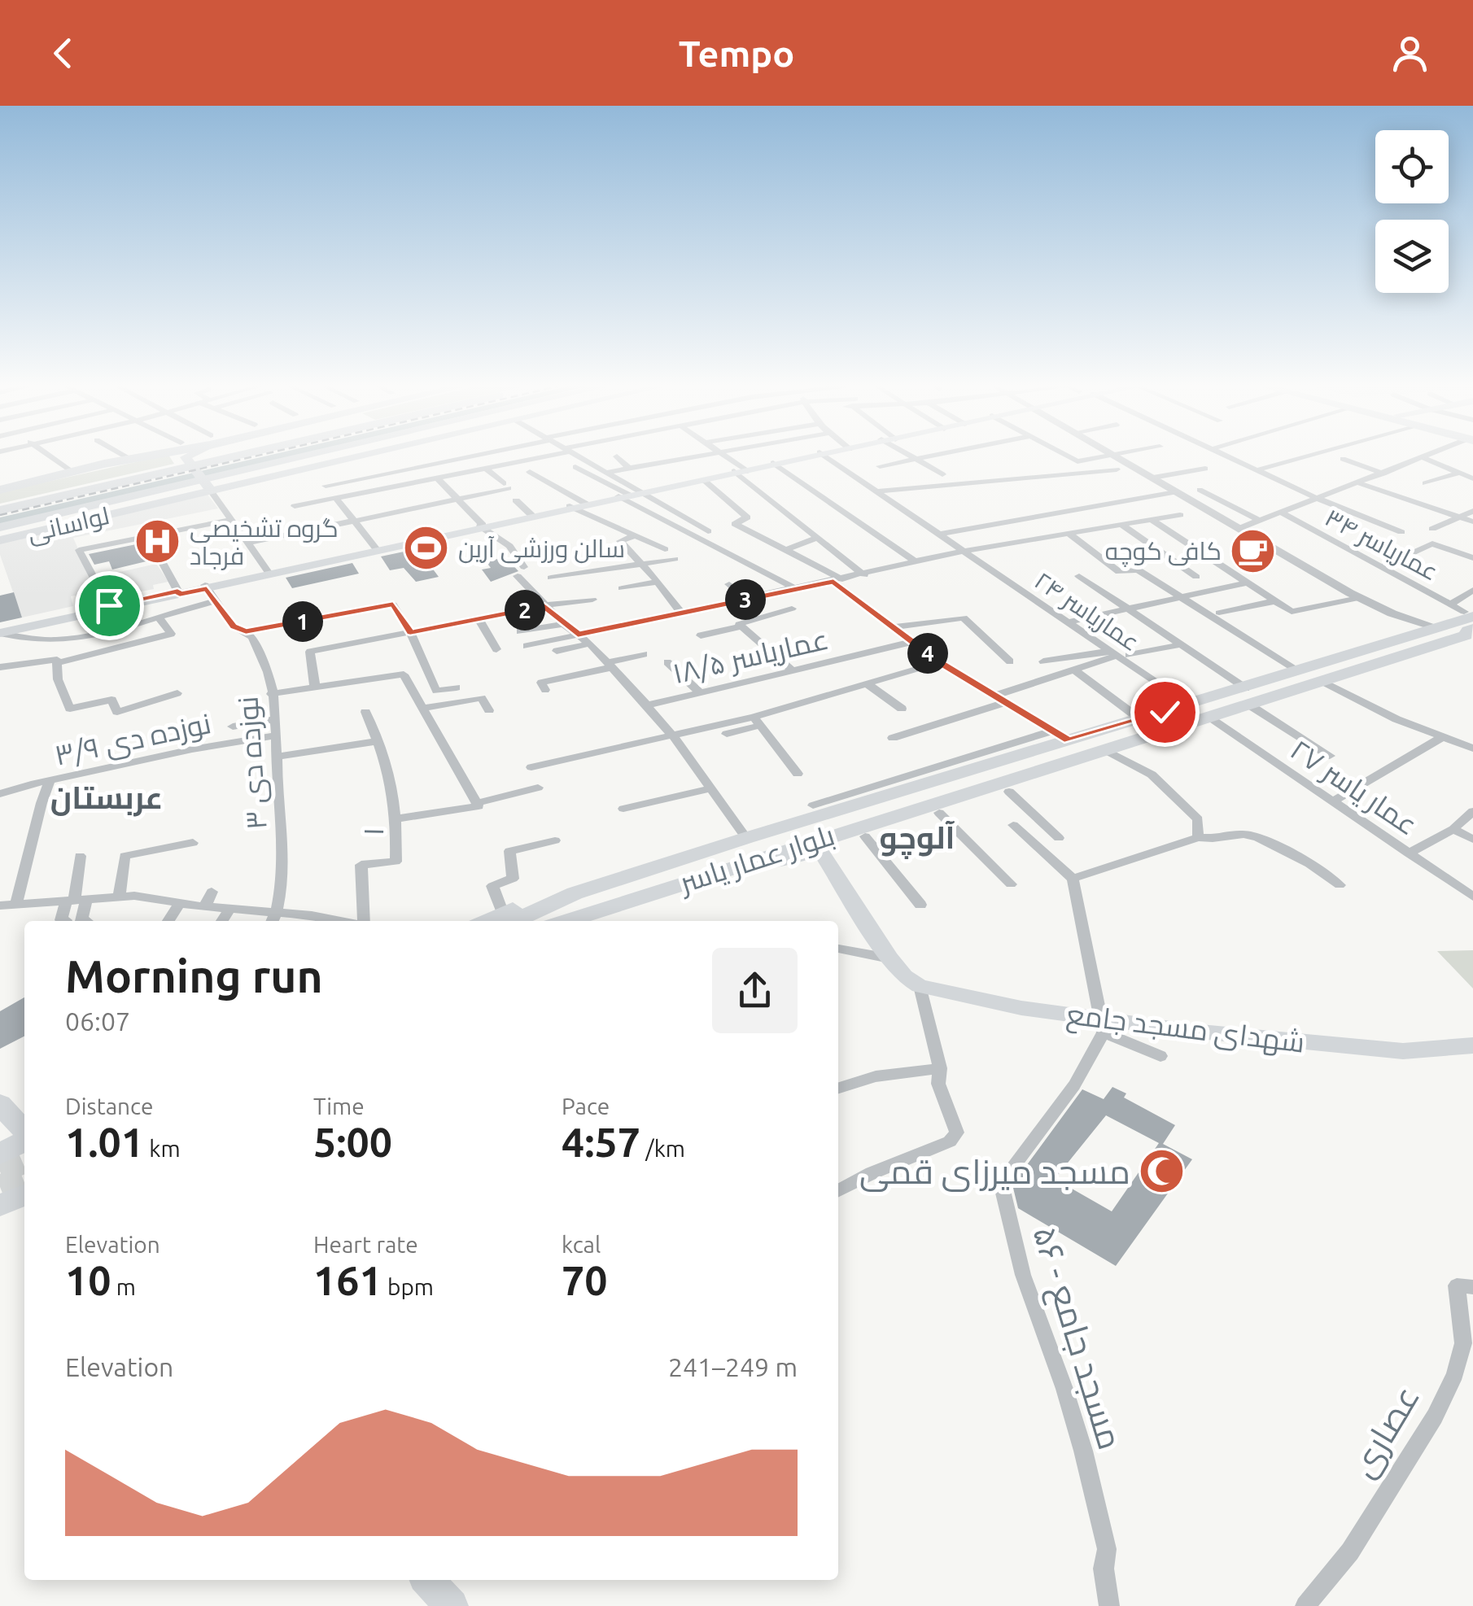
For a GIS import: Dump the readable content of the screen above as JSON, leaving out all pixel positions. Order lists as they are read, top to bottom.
{
  "streets": {
    "main road": ["لواسانی", "بلوار عمار یاسر", "شهدای مسجد جامع"],
    "street": [
      "عماریاسر ۳۴",
      "عماریاسر ۲۴",
      "عماریاسر ۱۸/۵",
      "نوزده دی ۳/۹",
      "نوزده دی ۳",
      "عمار یاسر ۲۷",
      "۱",
      "۵۶ - مسجد جامع",
      "عصاری"
    ]
  },
  "crossings": [
    ["عماریاسر ۳۴", "بلوار عمار یاسر"],
    ["عماریاسر ۲۴", "بلوار عمار یاسر"],
    ["نوزده دی ۳/۹", "نوزده دی ۳"],
    ["عمار یاسر ۲۷", "بلوار عمار یاسر"],
    ["شهدای مسجد جامع", "۵۶ - مسجد جامع"]
  ],
  "districts": ["عربستان", "آلوچو"],
  "places": {
    "hospital": ["گروه تشخیصی فرجاد"],
    "sports": ["سالن ورزشی آرین"],
    "cafe": ["کافی کوچه"],
    "mosque": ["مسجد میرزای قمی"]
  },
  "page": {
    "header": "Tempo",
    "pins": [
      "3",
      "2",
      "1",
      "4"
    ],
    "heading": ["Morning run", "06:07"],
    "stats": [
      ["Distance", "1.01 km"],
      ["Time", "5:00"],
      ["Pace", "4:57 /km"],
      ["Elevation", "10 m"],
      ["Heart rate", "161 bpm"],
      ["kcal", "70"]
    ],
    "chart": ["Elevation", "241–249 m"]
  }
}
